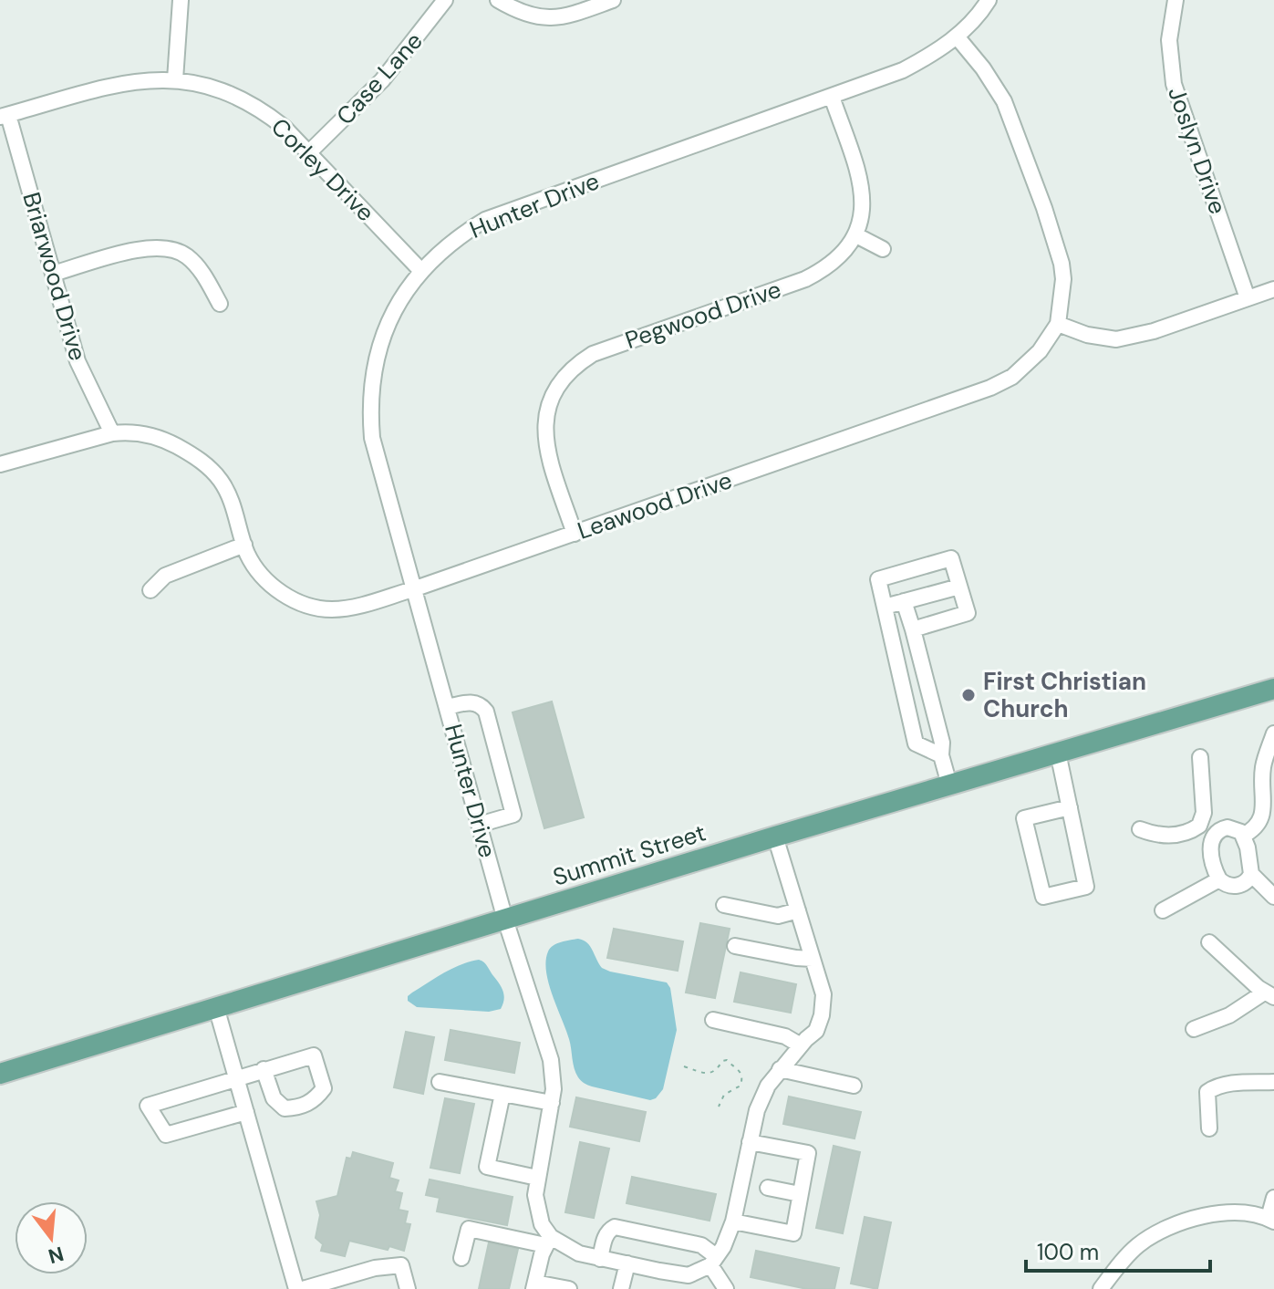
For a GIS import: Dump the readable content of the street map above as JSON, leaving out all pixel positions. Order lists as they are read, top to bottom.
{
  "streets": {
    "main road": ["Summit Street"],
    "street": [
      "Case Lane",
      "Joslyn Drive",
      "Corley Drive",
      "Hunter Drive",
      "Briarwood Drive",
      "Pegwood Drive",
      "Leawood Drive"
    ]
  },
  "crossings": [
    ["Case Lane", "Corley Drive"],
    ["Corley Drive", "Hunter Drive"],
    ["Corley Drive", "Briarwood Drive"],
    ["Hunter Drive", "Leawood Drive"],
    ["Hunter Drive", "Summit Street"],
    ["Briarwood Drive", "Leawood Drive"],
    ["Pegwood Drive", "Leawood Drive"]
  ],
  "places": ["First Christian Church"],
  "scale_bar": "100 m",
  "north": "bottom"
}
